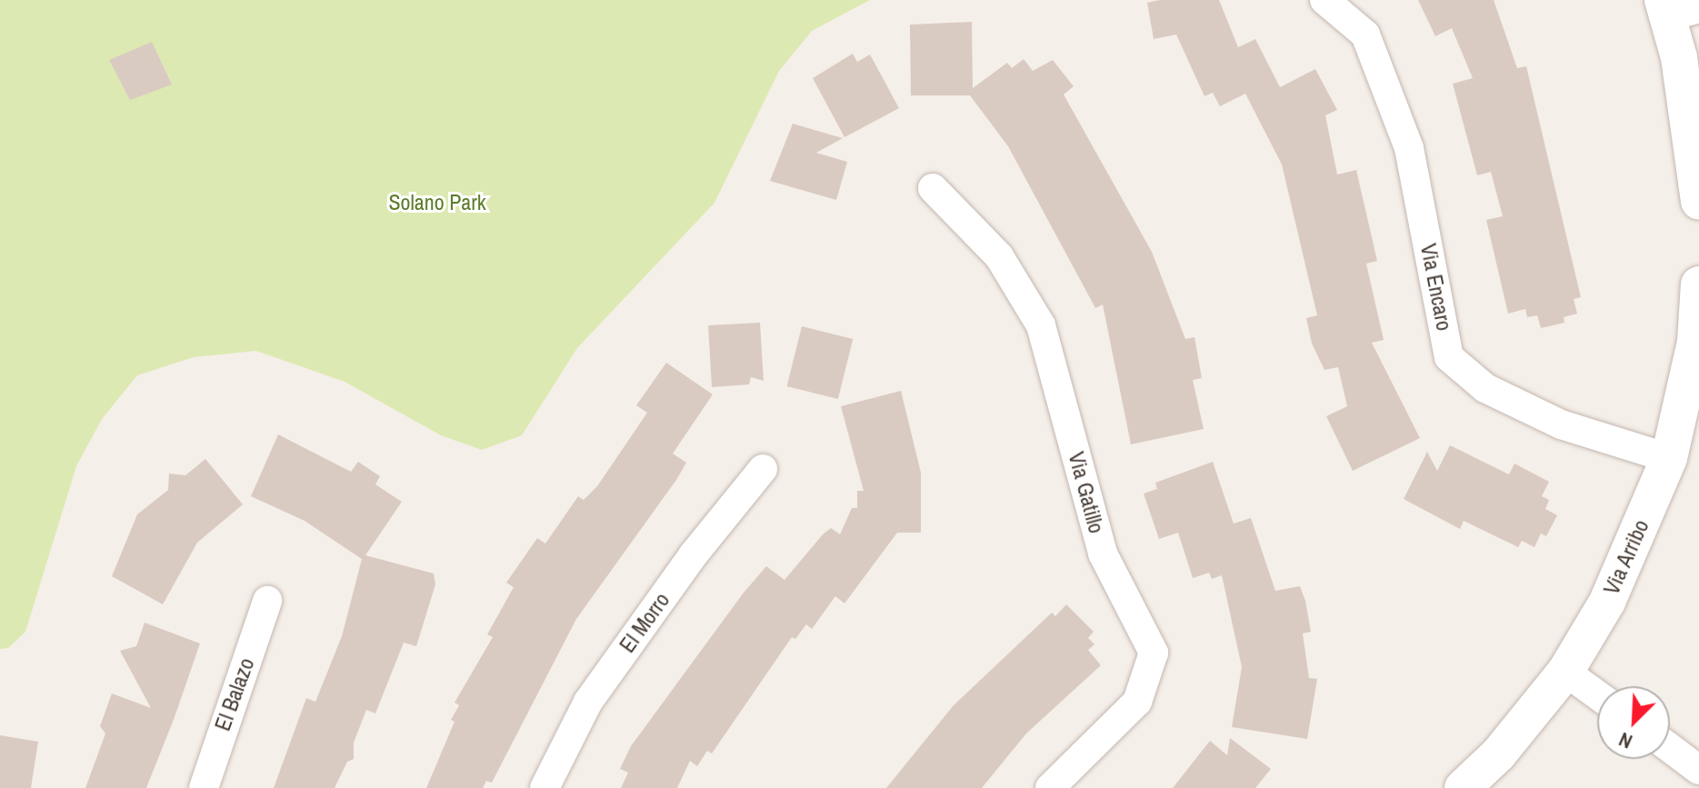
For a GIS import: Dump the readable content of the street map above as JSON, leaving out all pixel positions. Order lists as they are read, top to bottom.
{
  "streets": {
    "street": [
      "Via Encaro",
      "Via Gatillo",
      "Via Arribo",
      "El Morro",
      "El Balazo"
    ]
  },
  "crossings": [
    ["Via Encaro", "Via Arribo"]
  ],
  "parks": ["Solano Park"],
  "north": "bottom left"
}
